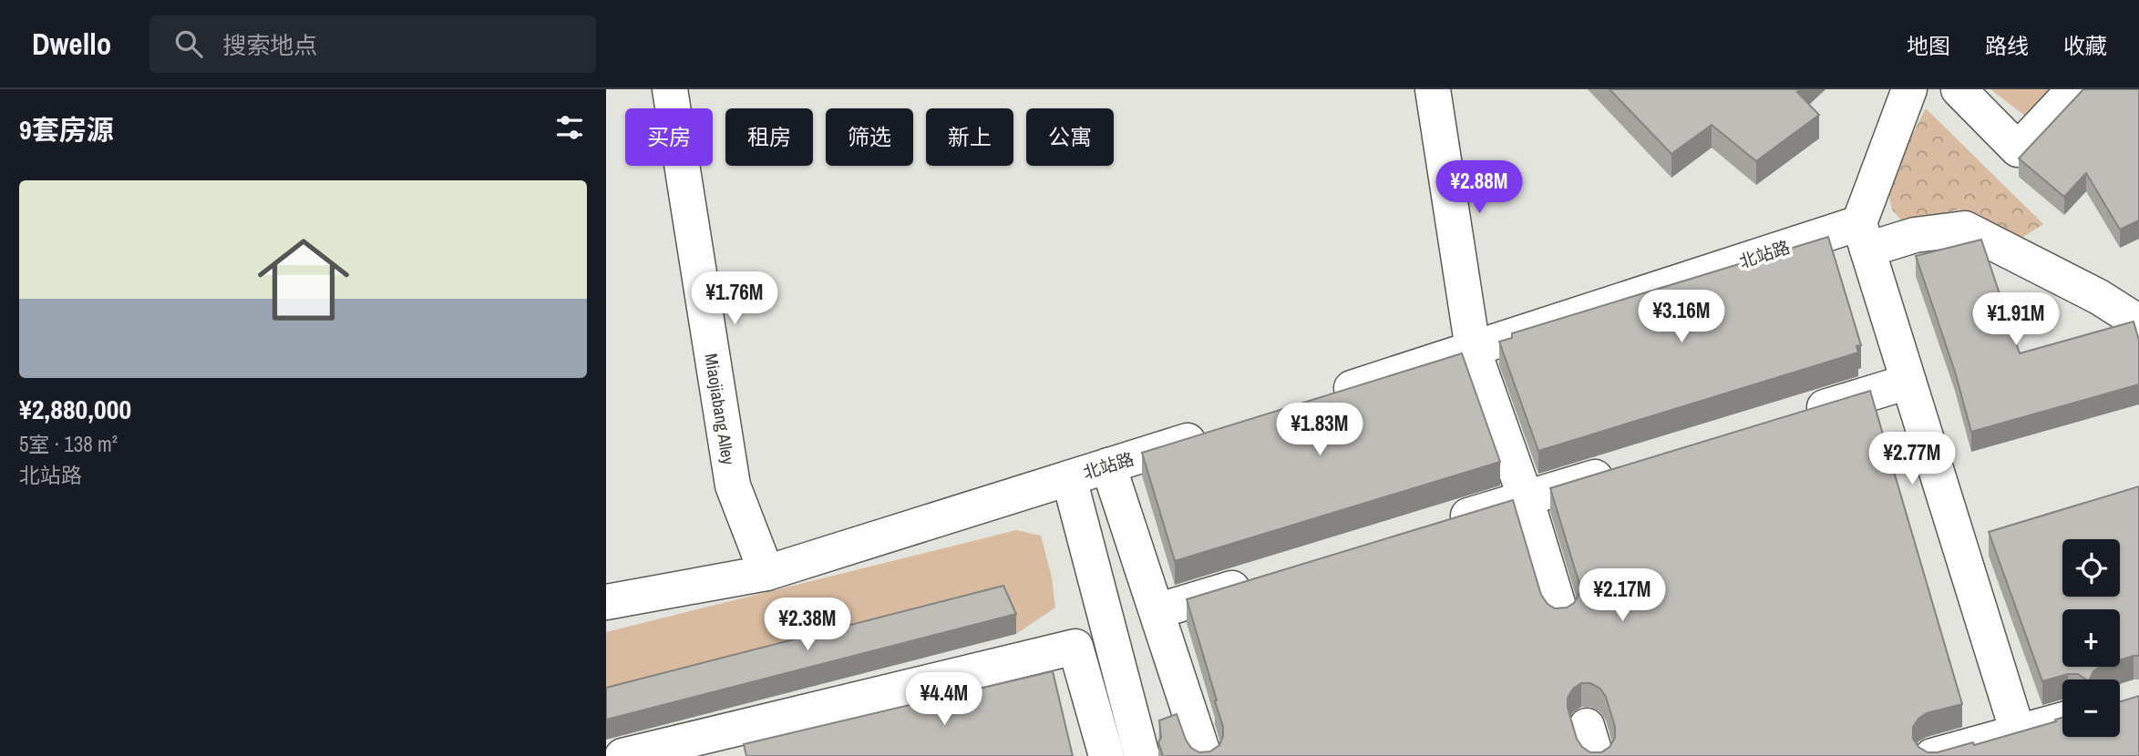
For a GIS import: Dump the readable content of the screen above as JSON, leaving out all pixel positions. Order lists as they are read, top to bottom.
{
  "streets": {
    "street": ["北站路", "Miaojiabang Alley"]
  },
  "crossings": [
    ["北站路", "Miaojiabang Alley"]
  ],
  "page": {
    "header": "Dwello",
    "search": "搜索地点",
    "nav": ["地图", "路线", "收藏"],
    "heading": "9套房源",
    "chip": [
      "买房",
      "租房",
      "筛选",
      "新上",
      "公寓"
    ],
    "price": [
      "¥2.88M",
      "¥1.76M",
      "¥3.16M",
      "¥1.91M",
      "¥1.83M",
      "¥2.77M",
      "¥2.17M",
      "¥2.38M",
      "¥4.4M"
    ],
    "list": [
      {
        "name": "¥2,880,000",
        "note": "5室 · 138 m² · 北站路"
      }
    ],
    "map_buttons": ["+", "−"]
  }
}
